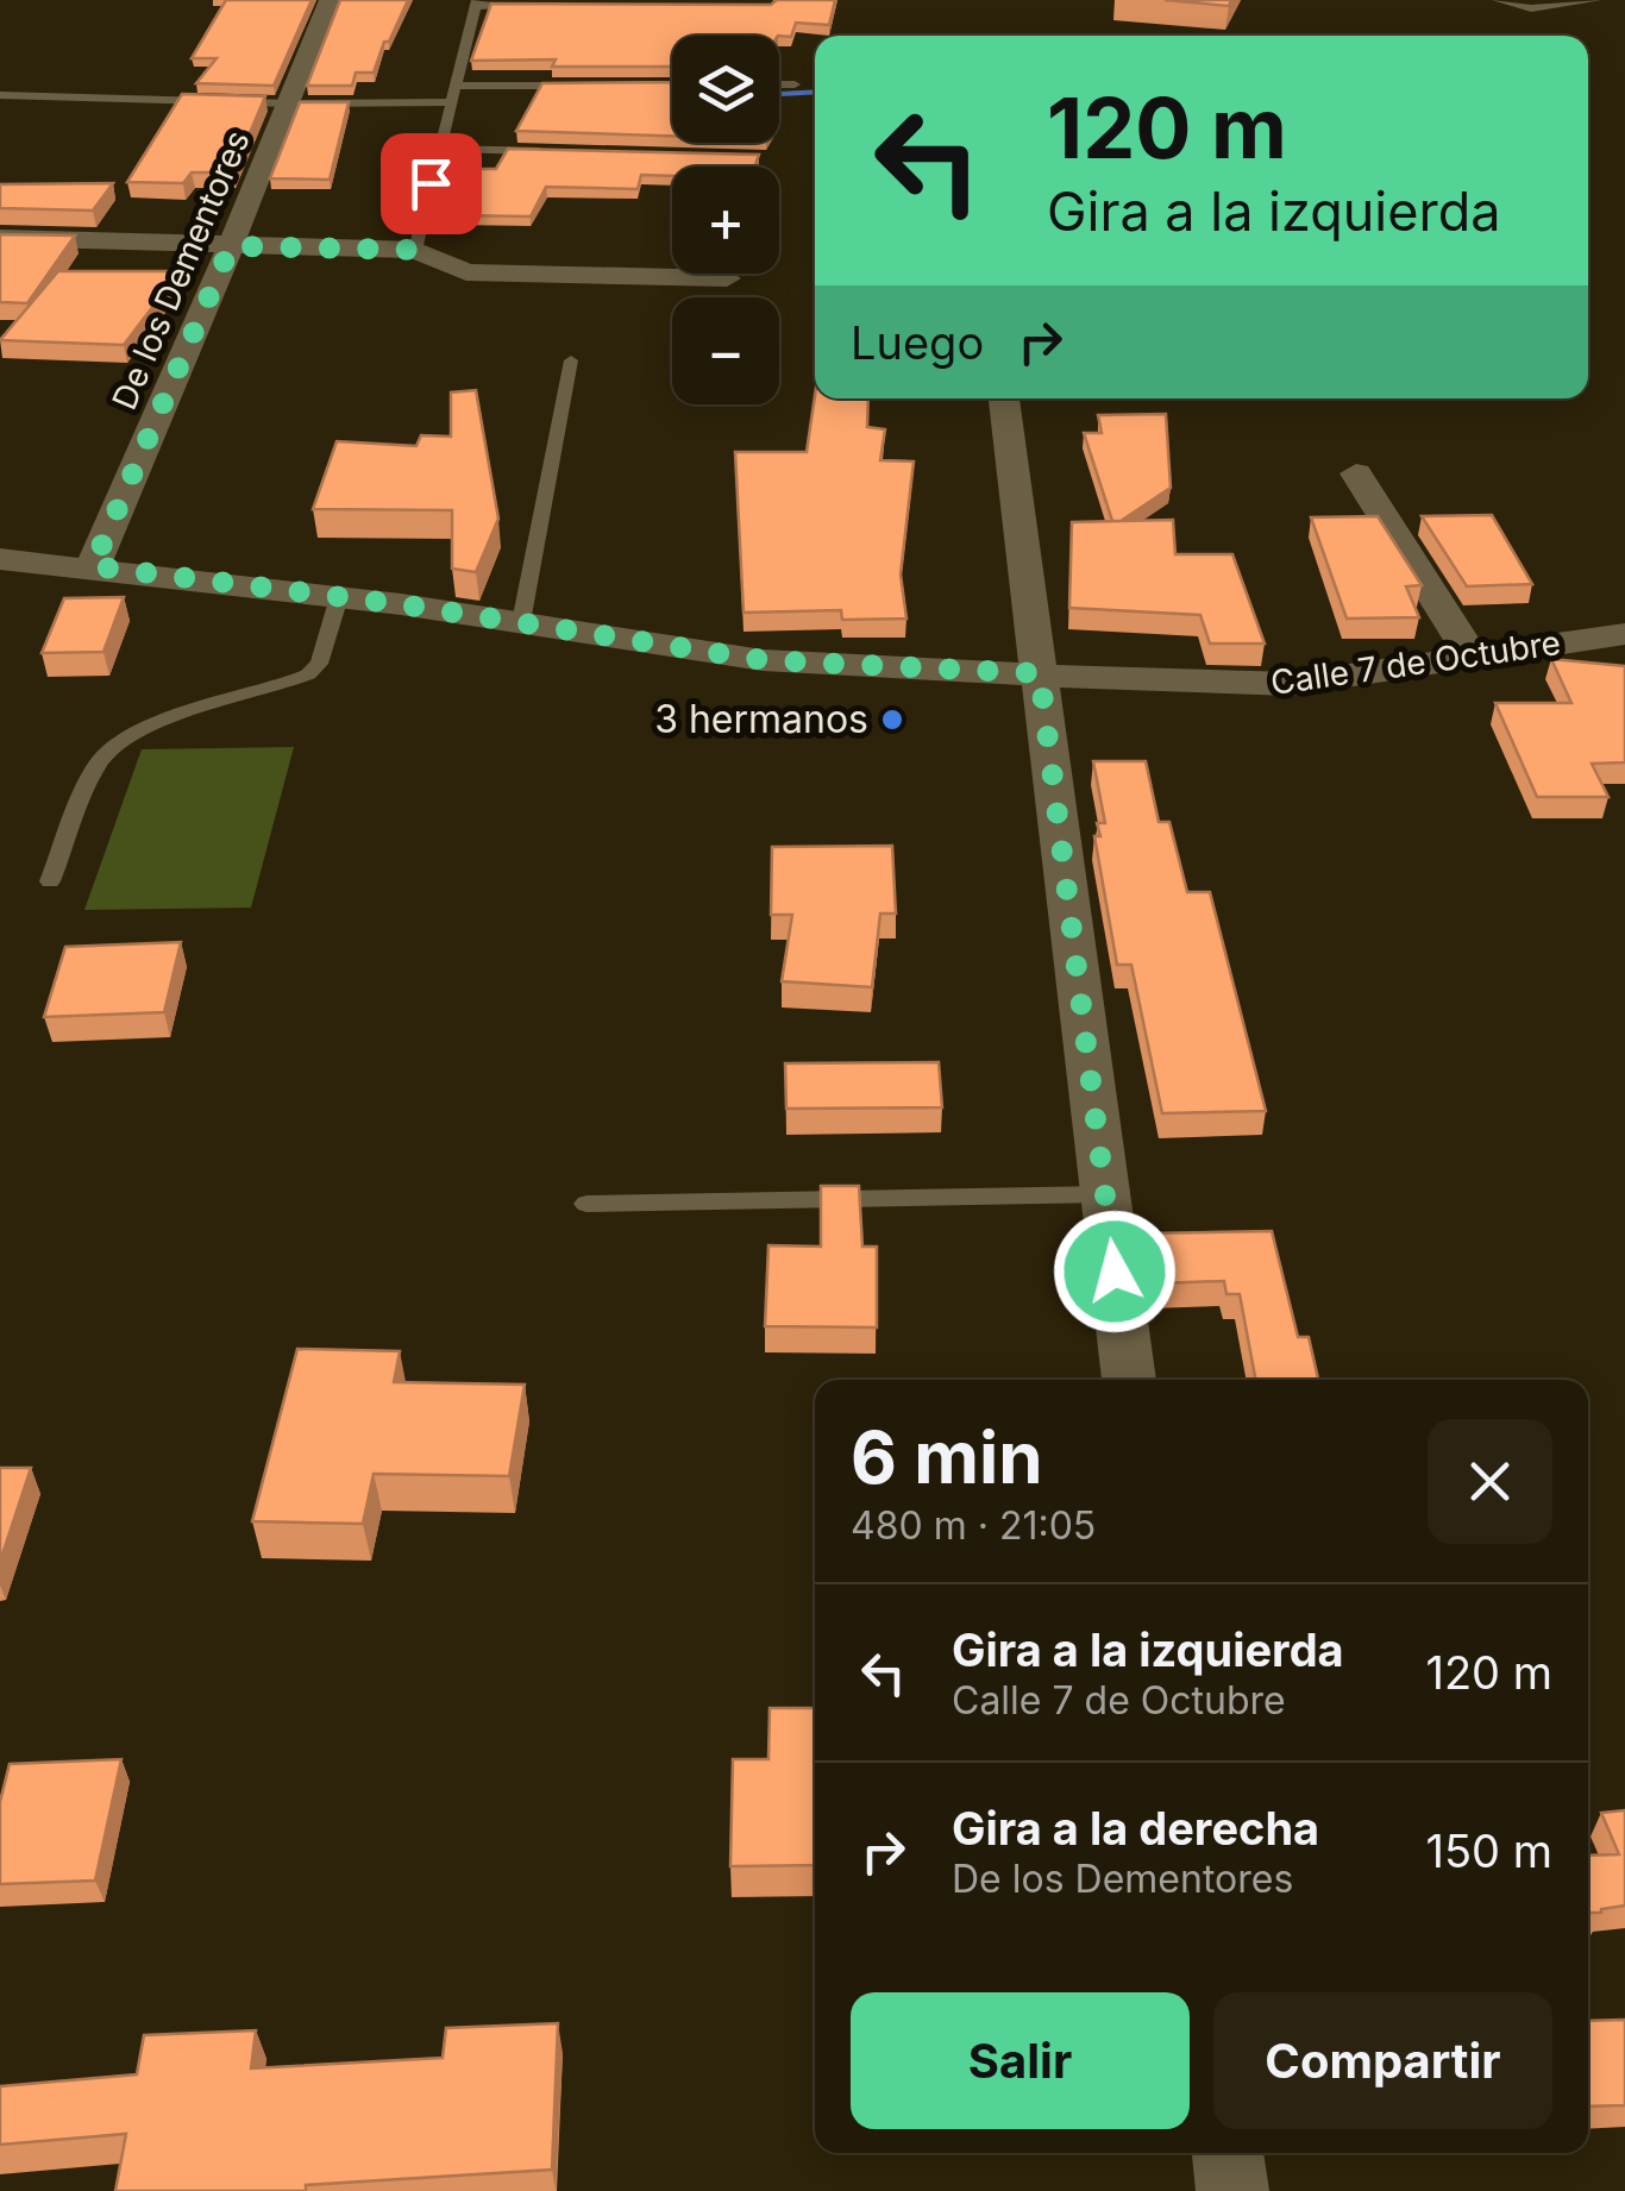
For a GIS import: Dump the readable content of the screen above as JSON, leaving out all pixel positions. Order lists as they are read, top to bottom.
{
  "streets": {
    "street": ["De los Dementores", "Calle 7 de Octubre"]
  },
  "crossings": [
    ["De los Dementores", "Calle 7 de Octubre"]
  ],
  "places": ["3 hermanos"],
  "page": {
    "map_buttons": ["+", "−"],
    "turn": ["120 m", "Gira a la izquierda"],
    "then": "Luego",
    "heading": ["6 min", "480 m · 21:05"],
    "list": [
      {
        "name": "Gira a la izquierda",
        "note": "Calle 7 de Octubre",
        "value": "120 m"
      },
      {
        "name": "Gira a la derecha",
        "note": "De los Dementores",
        "value": "150 m"
      }
    ],
    "buttons": ["Salir", "Compartir"]
  }
}
